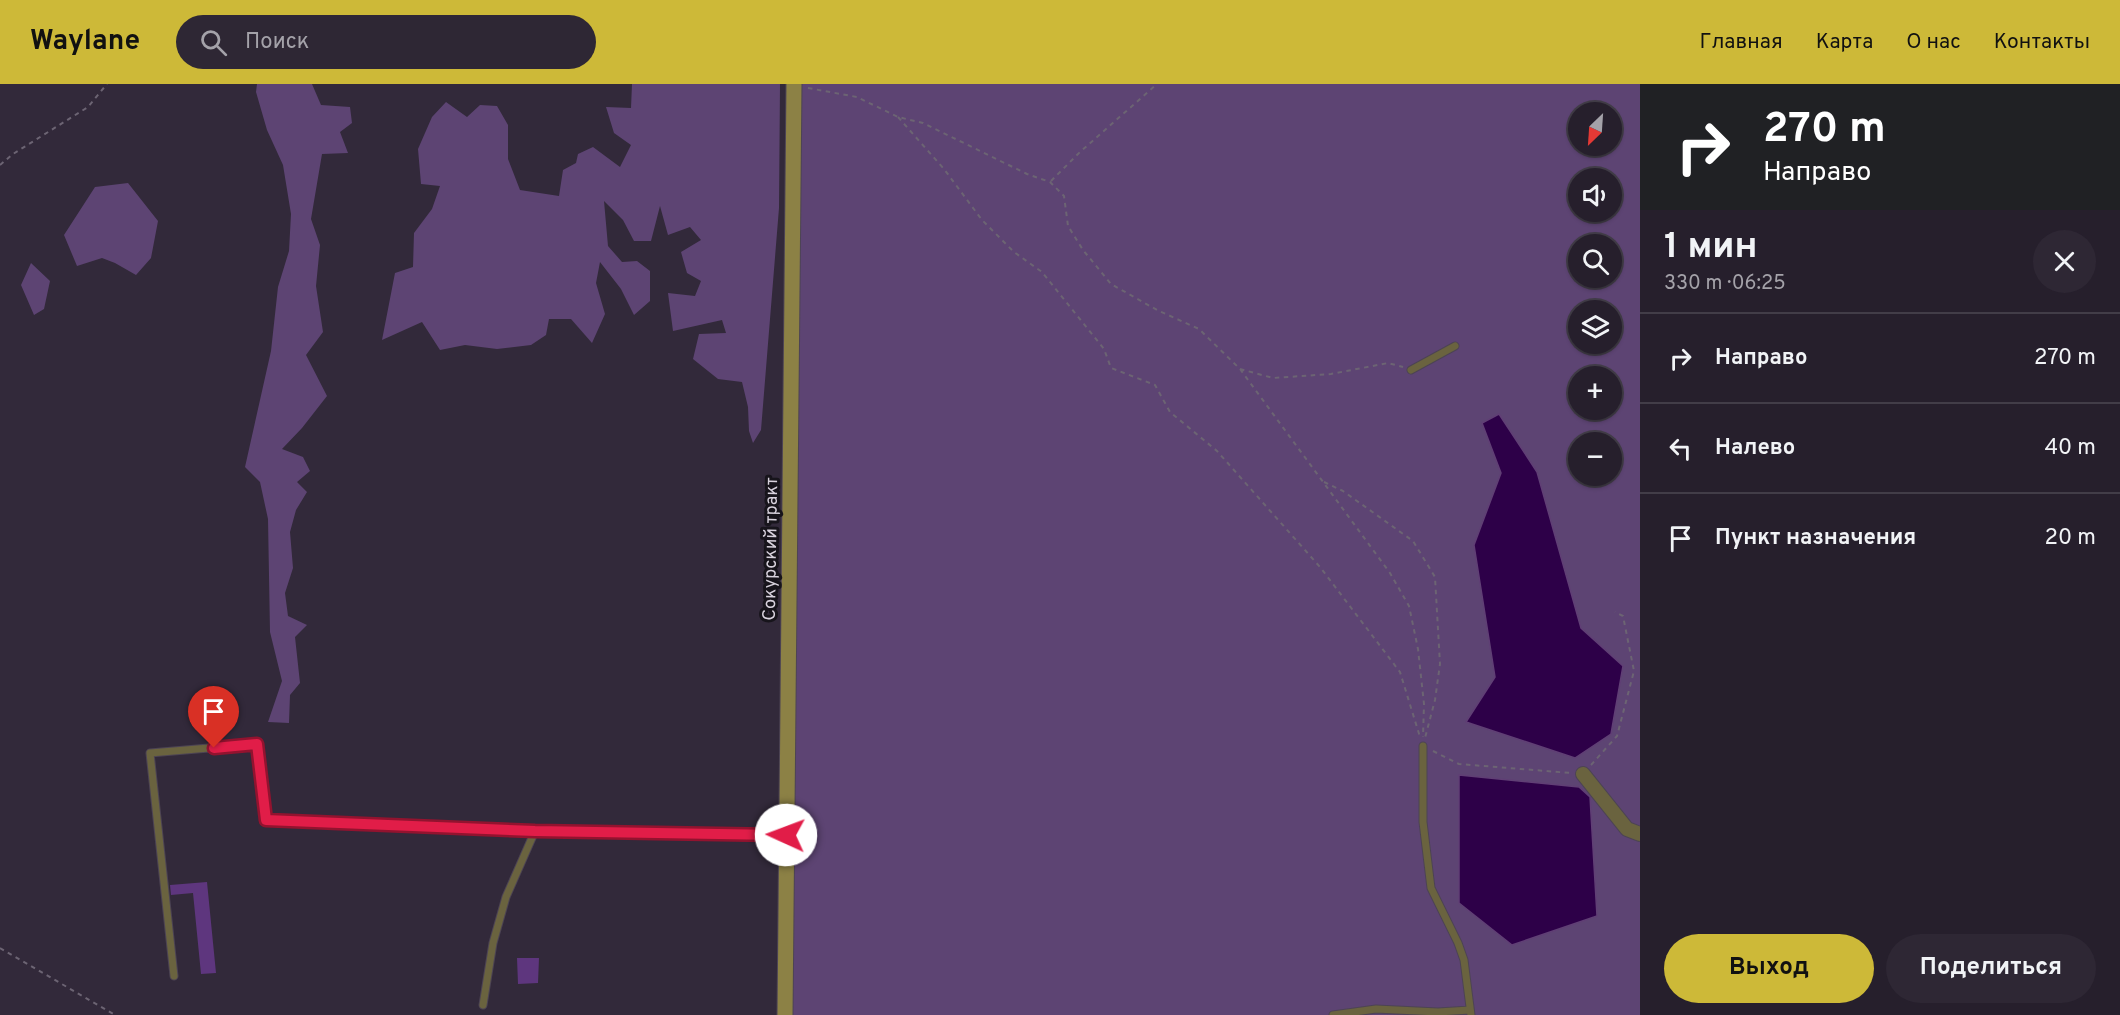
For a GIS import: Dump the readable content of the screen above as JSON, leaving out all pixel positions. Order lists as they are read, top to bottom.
{
  "streets": {
    "street": ["Сокурский тракт"]
  },
  "north": "bottom left",
  "page": {
    "header": "Waylane",
    "search": "Поиск",
    "nav": [
      "Главная",
      "Карта",
      "О нас",
      "Контакты"
    ],
    "turn": ["270 m", "Направо"],
    "map_buttons": ["+", "−"],
    "heading": ["1 мин", "330 m · 06:25"],
    "list": [
      {
        "name": "Направо",
        "value": "270 m"
      },
      {
        "name": "Налево",
        "value": "40 m"
      },
      {
        "name": "Пункт назначения",
        "value": "20 m"
      }
    ],
    "buttons": ["Выход", "Поделиться"]
  }
}
